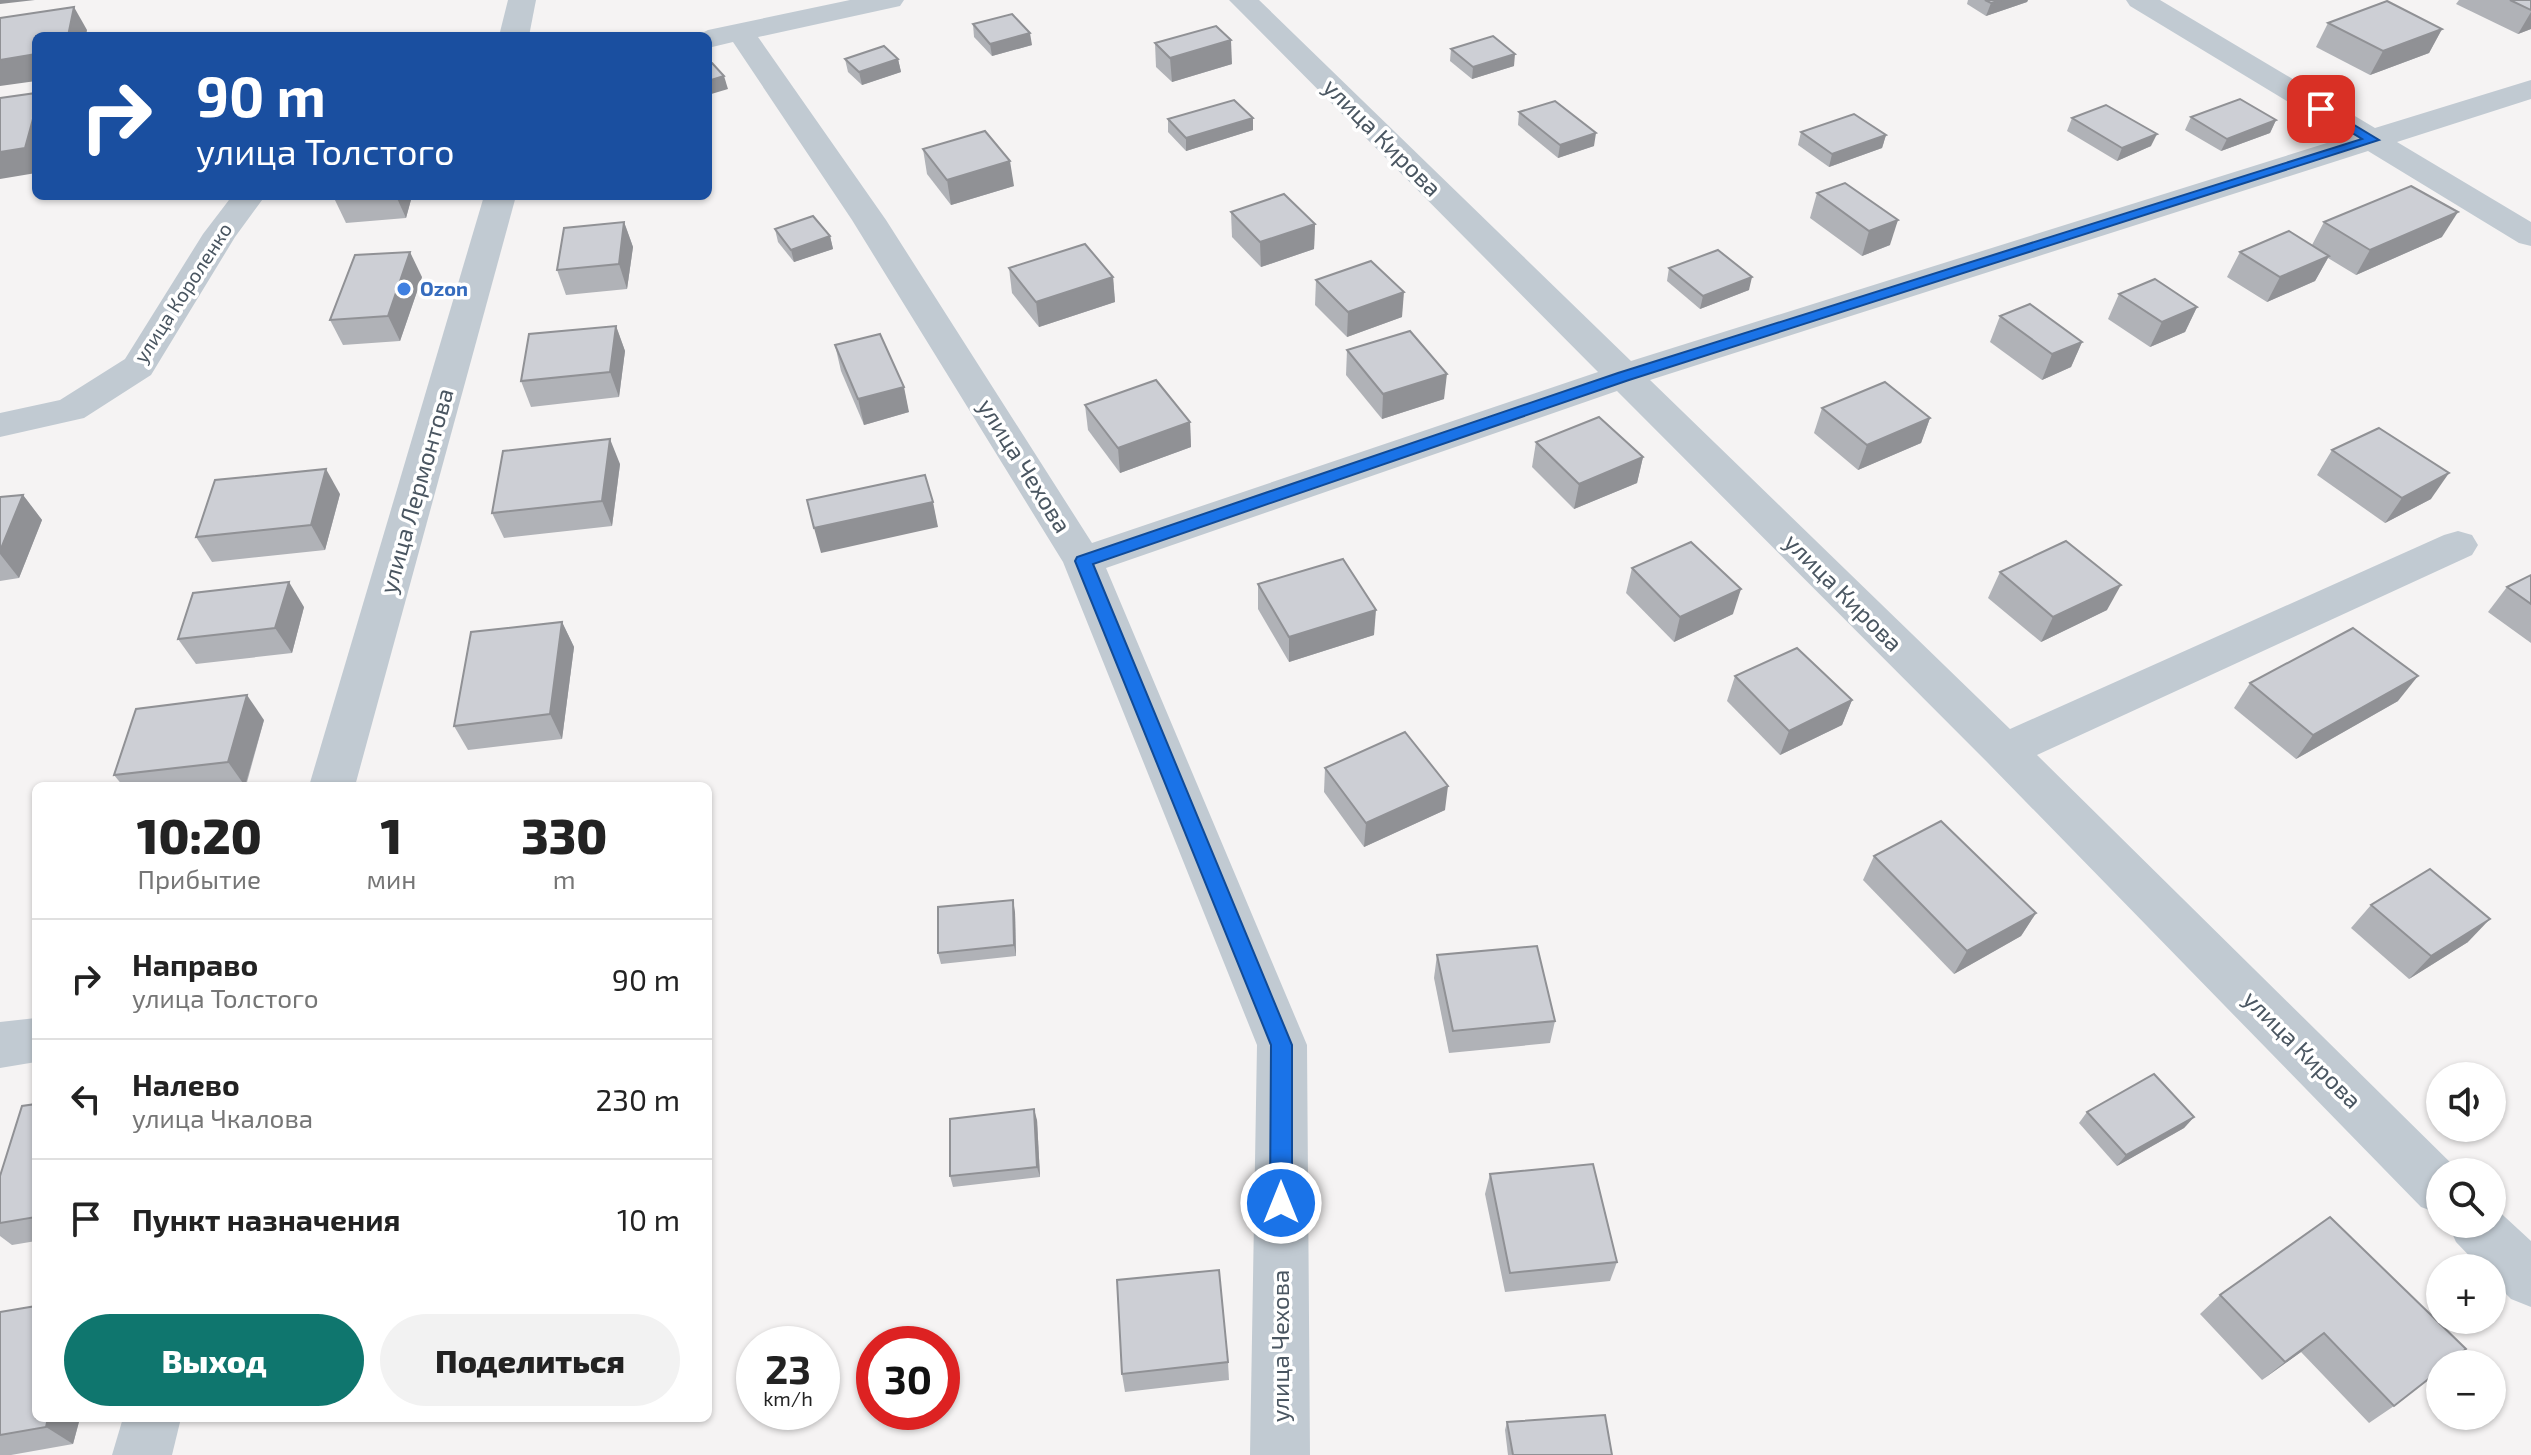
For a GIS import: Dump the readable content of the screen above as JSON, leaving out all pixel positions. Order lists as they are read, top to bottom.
{
  "streets": {
    "street": [
      "улица Кирова",
      "улица Короленко",
      "улица Чехова",
      "улица Лермонтова"
    ]
  },
  "places": ["Ozon"],
  "page": {
    "turn": ["90 m", "улица Толстого"],
    "eta": [
      "10:20",
      "Прибытие",
      "1",
      "мин",
      "330",
      "m"
    ],
    "list": [
      {
        "name": "Направо",
        "note": "улица Толстого",
        "value": "90 m"
      },
      {
        "name": "Налево",
        "note": "улица Чкалова",
        "value": "230 m"
      },
      {
        "name": "Пункт назначения",
        "value": "10 m"
      }
    ],
    "map_buttons": ["+", "−"],
    "buttons": ["Выход", "Поделиться"],
    "speed": "23 km/h",
    "limit": "30"
  }
}
